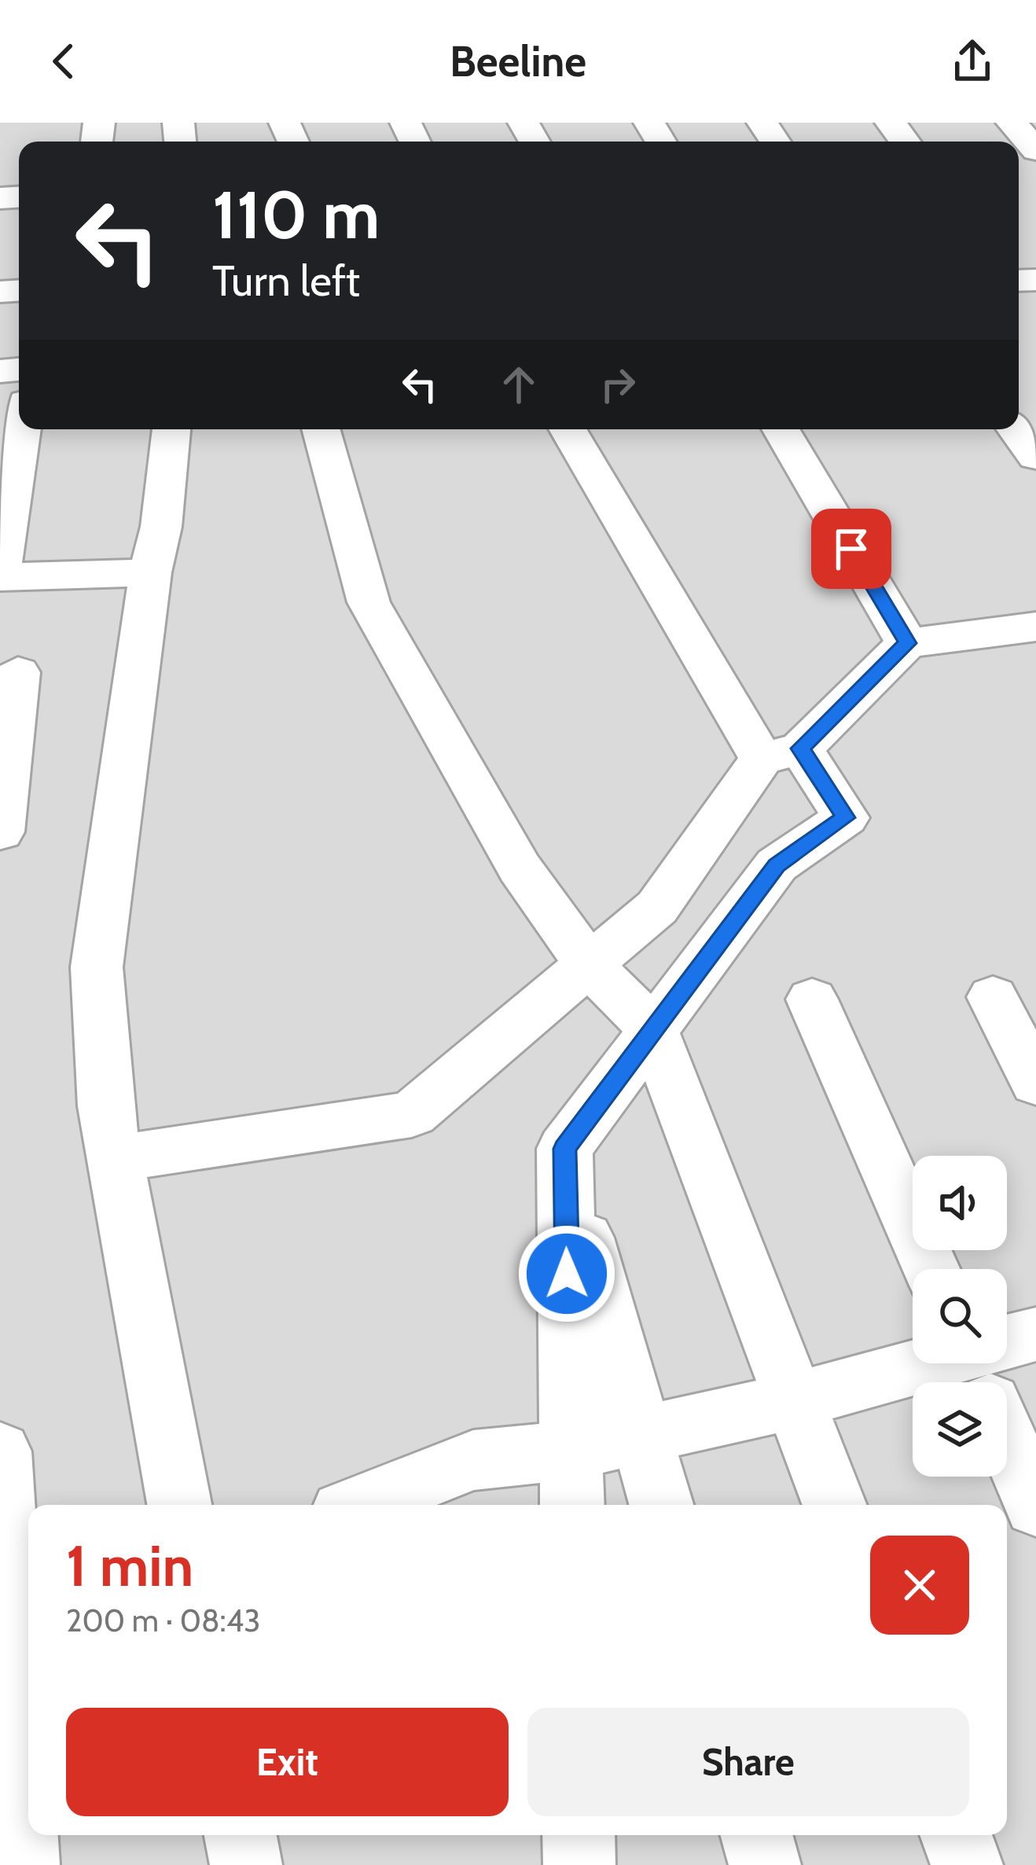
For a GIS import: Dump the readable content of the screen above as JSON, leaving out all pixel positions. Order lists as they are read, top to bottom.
{
  "page": {
    "header": "Beeline",
    "turn": ["110 m", "Turn left"],
    "heading": ["1 min", "200 m · 08:43"],
    "buttons": ["Exit", "Share"]
  }
}
